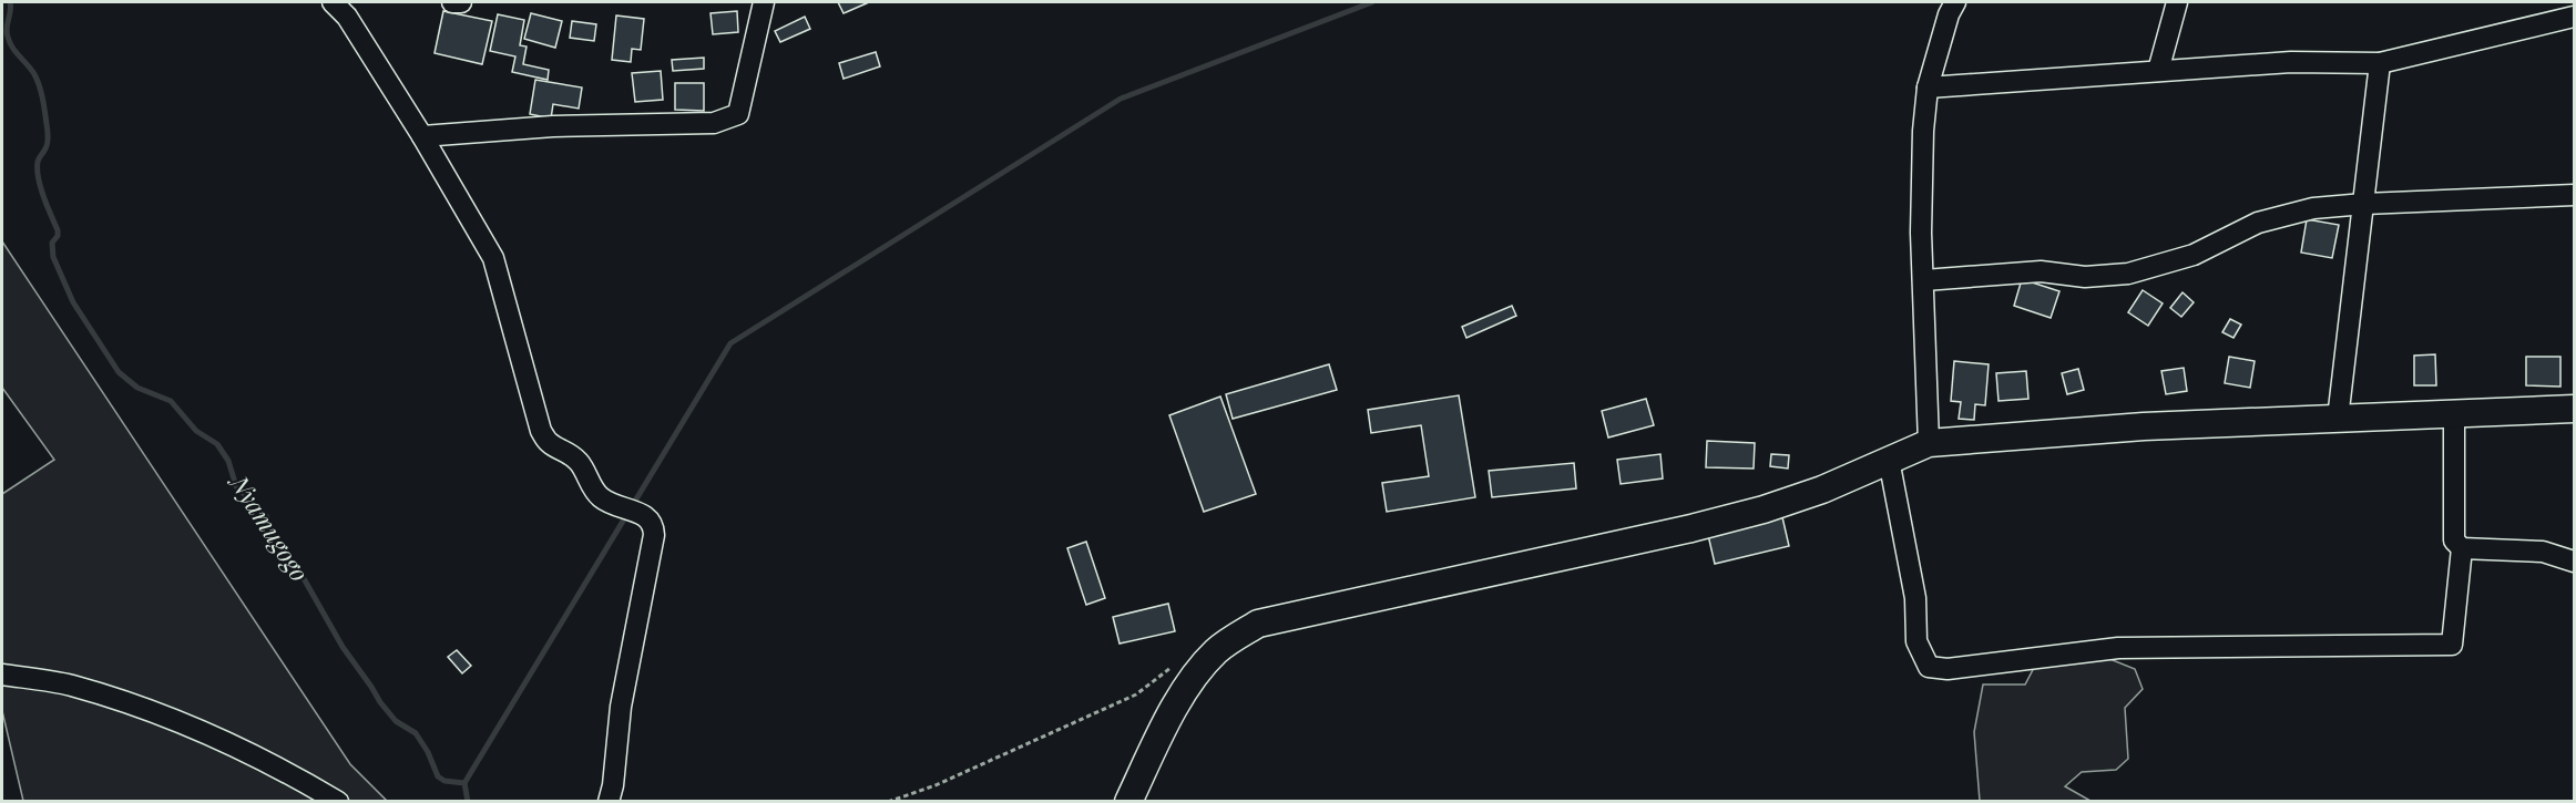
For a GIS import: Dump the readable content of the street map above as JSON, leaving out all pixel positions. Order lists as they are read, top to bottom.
{
  "water": ["Nyamugogo"]
}
